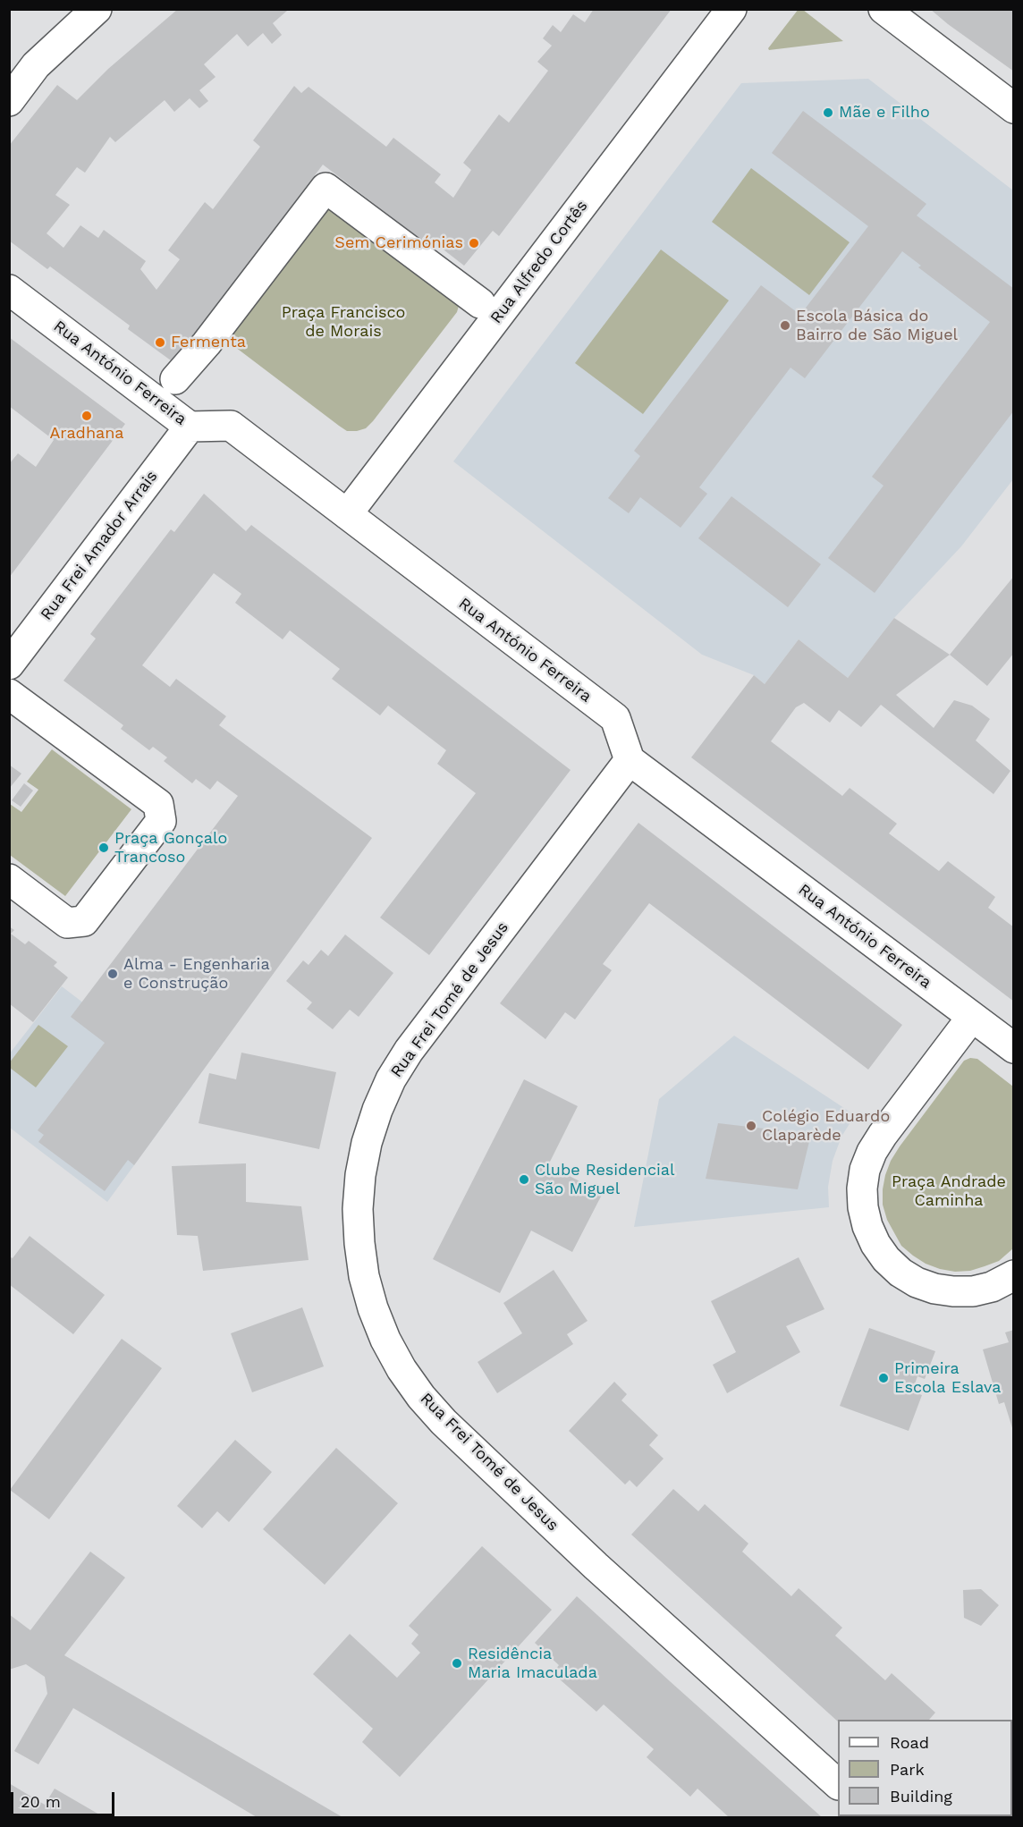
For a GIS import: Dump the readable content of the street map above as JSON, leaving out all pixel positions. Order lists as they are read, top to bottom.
{
  "streets": {
    "street": [
      "Rua Alfredo Cortês",
      "Rua António Ferreira",
      "Rua Frei Amador Arrais",
      "Rua Frei Tomé de Jesus"
    ]
  },
  "crossings": [
    ["Rua Alfredo Cortês", "Rua António Ferreira"],
    ["Rua António Ferreira", "Rua Frei Amador Arrais"],
    ["Rua António Ferreira", "Rua Frei Tomé de Jesus"]
  ],
  "parks": ["Praça Francisco de Morais", "Praça Andrade Caminha"],
  "places": [
    "Mãe e Filho",
    "Sem Cerimónias",
    "Escola Básica do Bairro de São Miguel",
    "Fermenta",
    "Aradhana",
    "Praça Gonçalo Trancoso",
    "Alma - Engenharia e Construção",
    "Colégio Eduardo Claparède",
    "Clube Residencial São Miguel",
    "Primeira Escola Eslava",
    "Residência Maria Imaculada"
  ],
  "legend": ["Road", "Park", "Building"],
  "scale_bar": "20 m"
}
